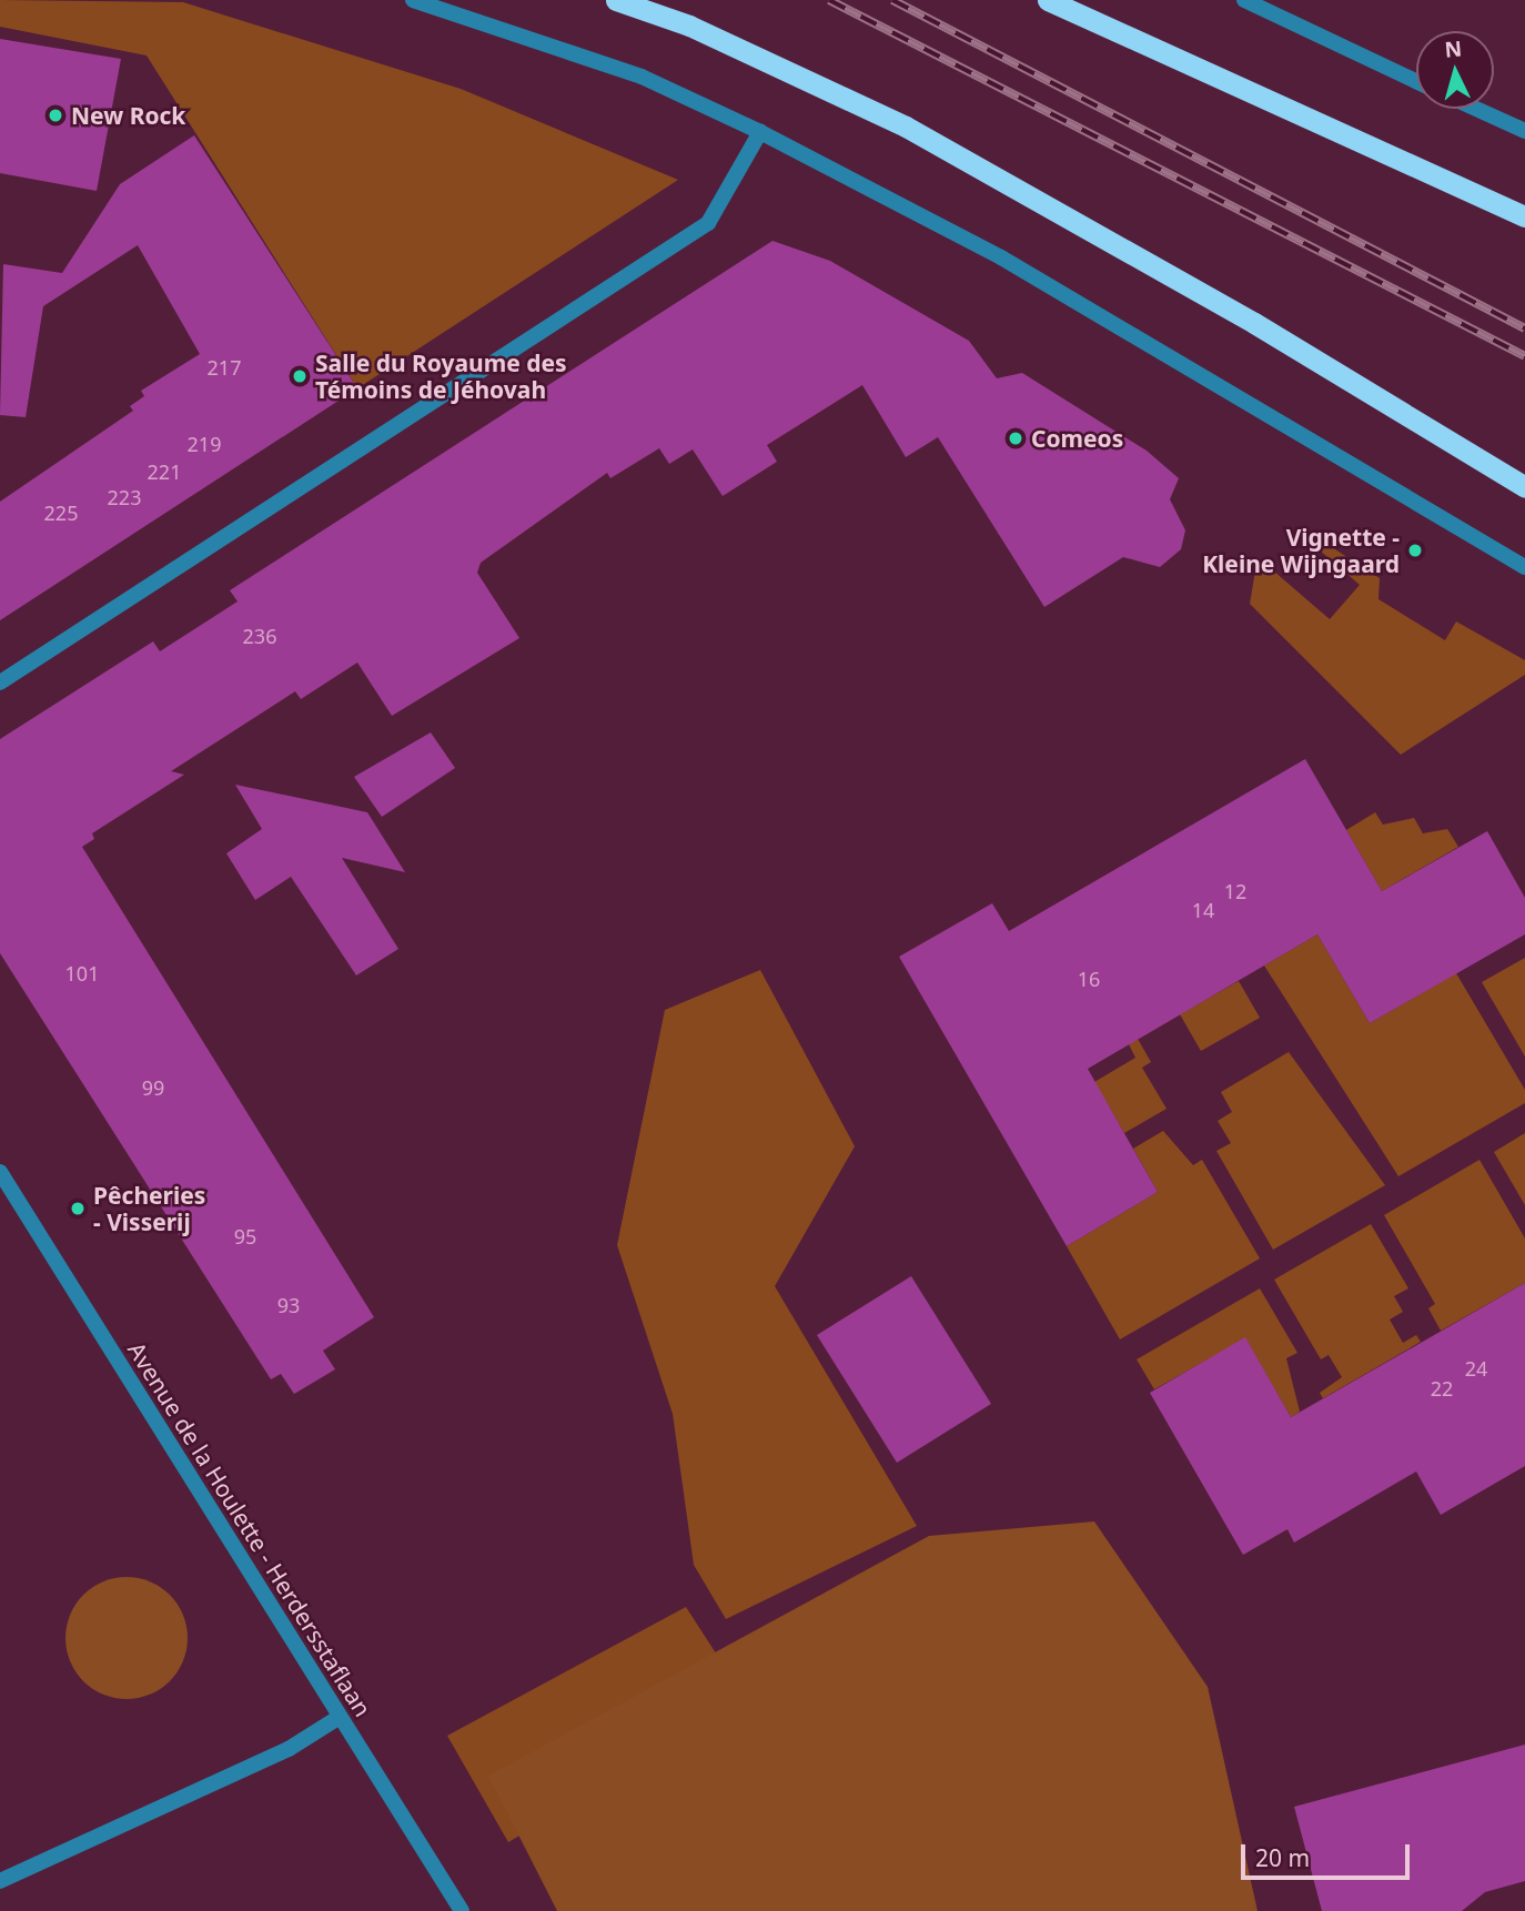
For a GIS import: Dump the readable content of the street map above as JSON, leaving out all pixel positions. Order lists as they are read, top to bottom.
{
  "streets": {
    "street": ["Avenue de la Houlette - Herdersstaflaan"]
  },
  "places": [
    "New Rock",
    "Salle du Royaume des Témoins de Jéhovah",
    "Comeos",
    "Vignette - Kleine Wijngaard",
    "Pêcheries - Visserij"
  ],
  "house_numbers": [
    "217",
    "219",
    "221",
    "223",
    "225",
    "236",
    "12",
    "14",
    "101",
    "16",
    "99",
    "95",
    "93",
    "24",
    "22"
  ],
  "scale_bar": "20 m",
  "north": "top"
}
